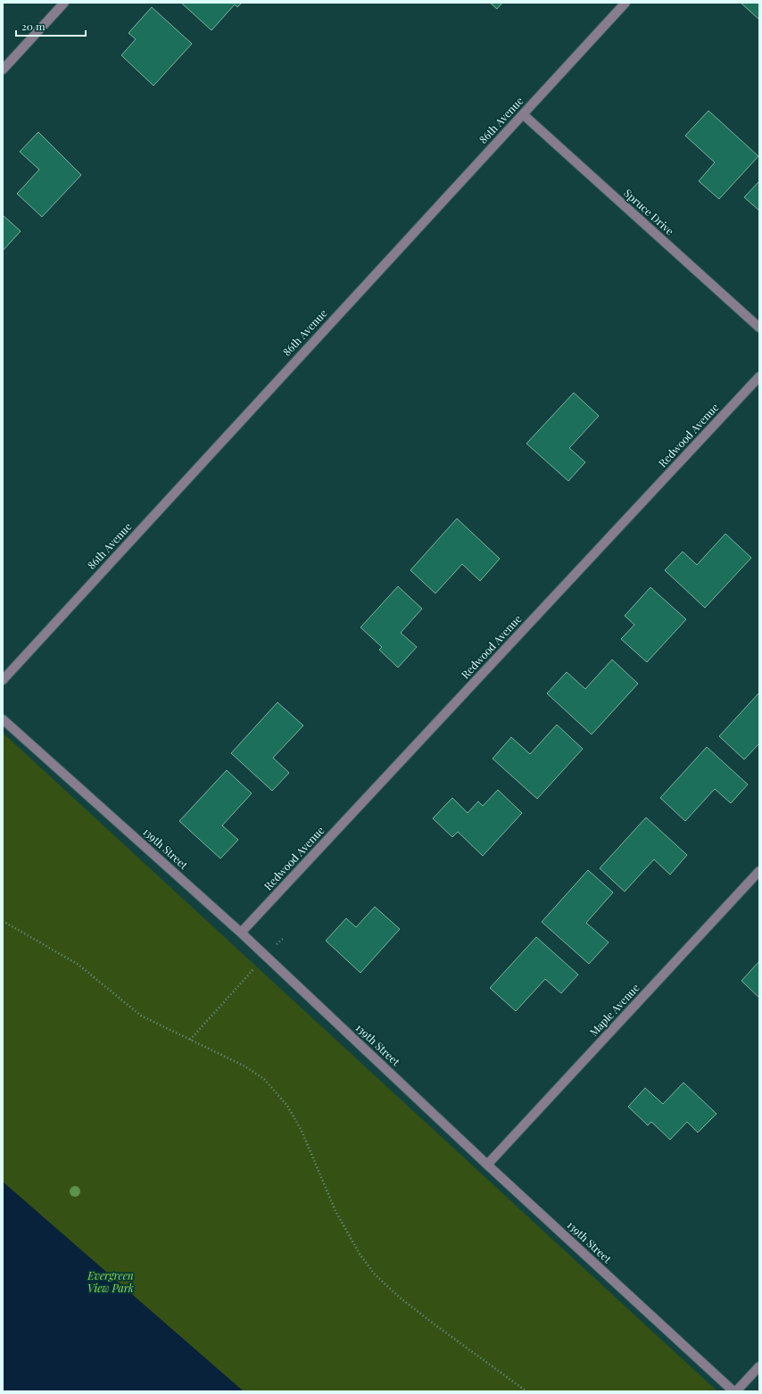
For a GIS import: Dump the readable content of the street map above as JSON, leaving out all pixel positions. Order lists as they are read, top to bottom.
{
  "streets": {
    "street": [
      "86th Avenue",
      "Spruce Drive",
      "Redwood Avenue",
      "139th Street",
      "Maple Avenue"
    ]
  },
  "crossings": [
    ["86th Avenue", "Spruce Drive"],
    ["Redwood Avenue", "139th Street"],
    ["139th Street", "Maple Avenue"]
  ],
  "parks": ["Evergreen View Park"],
  "scale_bar": "20 m"
}
